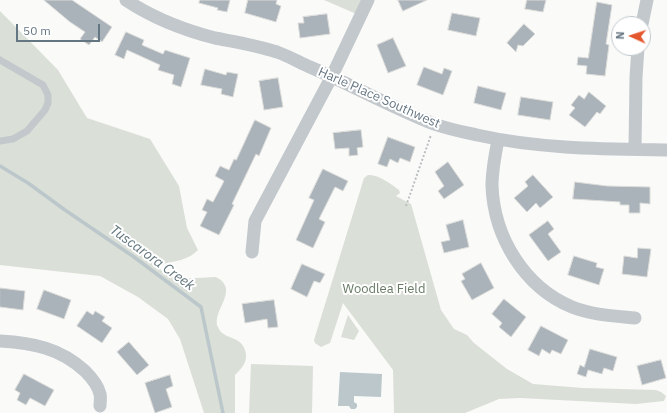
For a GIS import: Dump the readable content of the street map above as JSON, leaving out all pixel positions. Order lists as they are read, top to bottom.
{
  "streets": {
    "street": ["Harle Place Southwest"]
  },
  "water": ["Tuscarora Creek"],
  "parks": ["Woodlea Field"],
  "scale_bar": "50 m",
  "north": "left"
}
